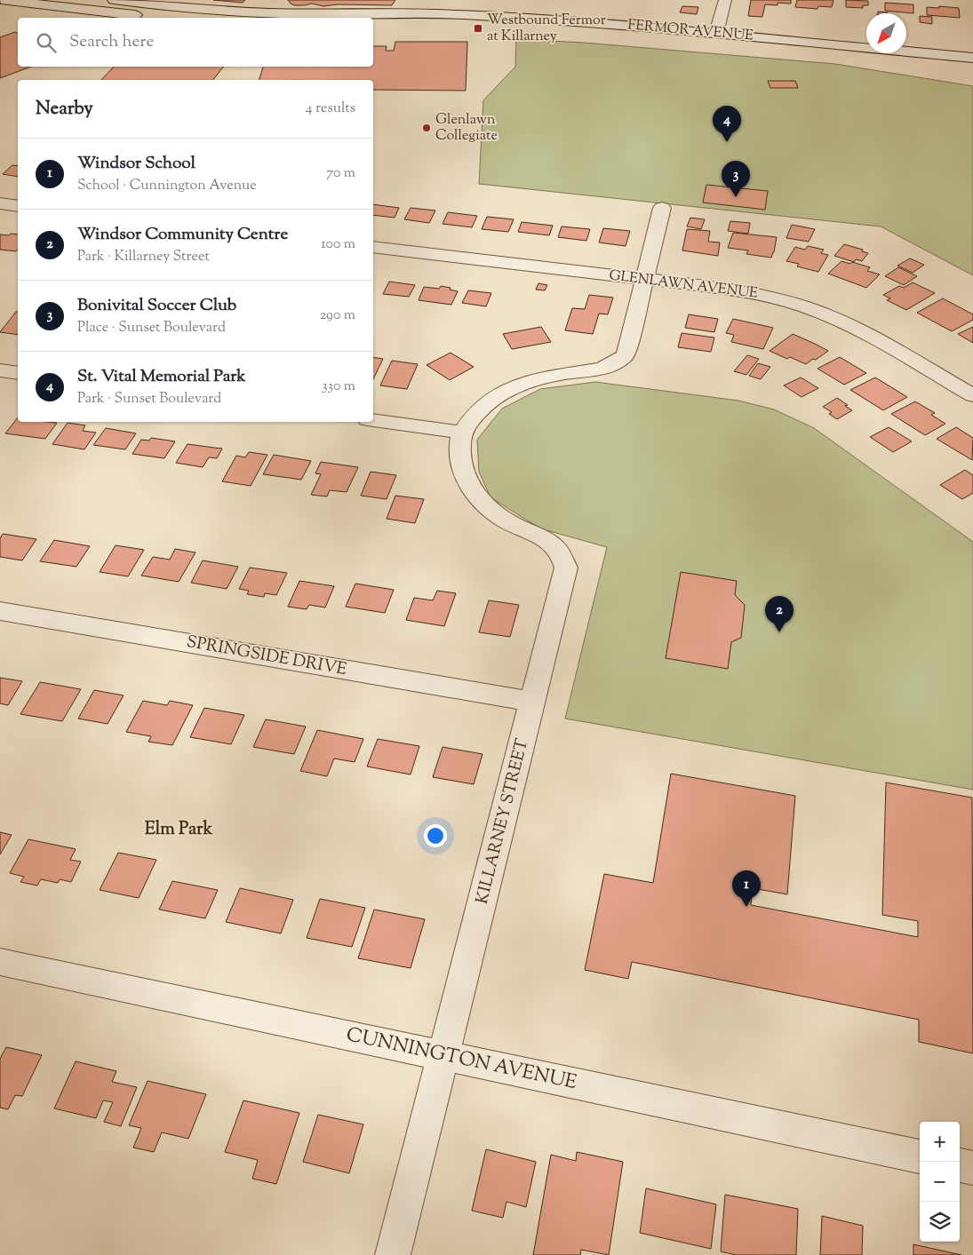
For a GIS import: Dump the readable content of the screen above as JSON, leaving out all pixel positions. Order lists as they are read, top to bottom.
{
  "streets": {
    "street": [
      "FERMOR AVENUE",
      "GLENLAWN AVENUE",
      "SPRINGSIDE DRIVE",
      "KILLARNEY STREET",
      "CUNNINGTON AVENUE"
    ]
  },
  "crossings": [
    ["SPRINGSIDE DRIVE", "KILLARNEY STREET"],
    ["KILLARNEY STREET", "CUNNINGTON AVENUE"]
  ],
  "districts": ["Elm Park"],
  "places": {
    "transit": ["Westbound Fermor at Killarney"],
    "other": ["Glenlawn Collegiate"]
  },
  "north": "bottom left",
  "page": {
    "search": "Search here",
    "heading": ["Nearby", "4 results"],
    "pins": [
      "4",
      "3",
      "2",
      "1"
    ],
    "list": [
      {
        "mark": "1",
        "name": "Windsor School",
        "note": "School · Cunnington Avenue",
        "value": "70 m"
      },
      {
        "mark": "2",
        "name": "Windsor Community Centre",
        "note": "Park · Killarney Street",
        "value": "100 m"
      },
      {
        "mark": "3",
        "name": "Bonivital Soccer Club",
        "note": "Place · Sunset Boulevard",
        "value": "290 m"
      },
      {
        "mark": "4",
        "name": "St. Vital Memorial Park",
        "note": "Park · Sunset Boulevard",
        "value": "330 m"
      }
    ],
    "map_buttons": ["+", "−"]
  }
}
